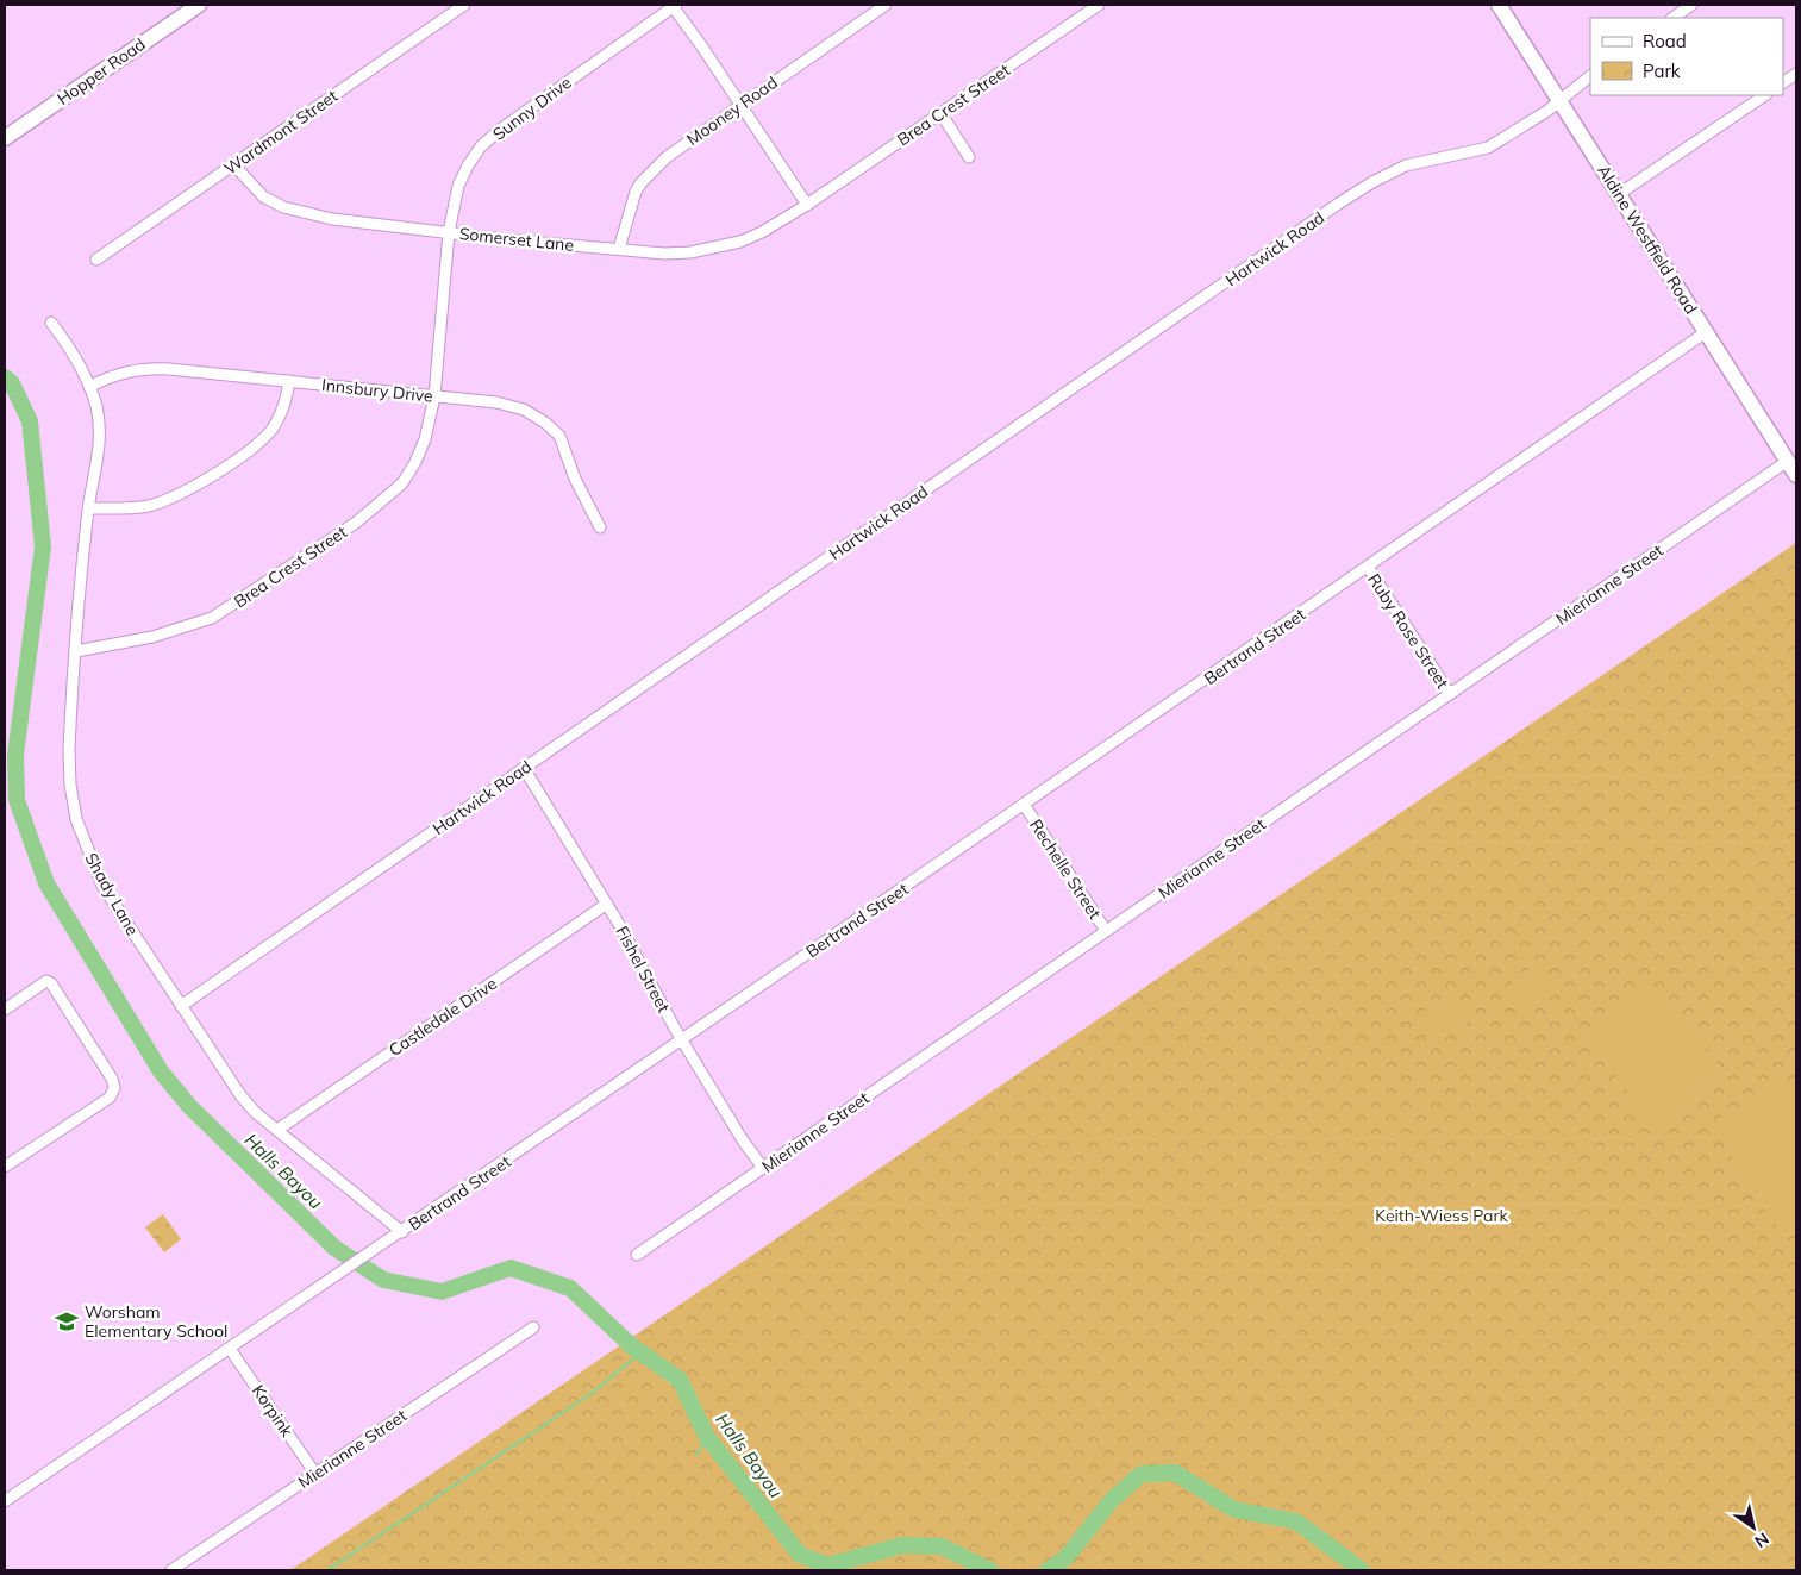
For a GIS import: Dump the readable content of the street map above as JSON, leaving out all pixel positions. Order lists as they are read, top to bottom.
{
  "streets": {
    "main road": ["Hopper Road", "Aldine Westfield Road"],
    "street": [
      "Brea Crest Street",
      "Sunny Drive",
      "Mooney Road",
      "Wardmont Street",
      "Somerset Lane",
      "Hartwick Road",
      "Innsbury Drive",
      "Mierianne Street",
      "Ruby Rose Street",
      "Bertrand Street",
      "Rechelle Street",
      "Shady Lane",
      "Fishel Street",
      "Castledale Drive",
      "Korpink"
    ]
  },
  "crossings": [
    ["Brea Crest Street", "Sunny Drive"],
    ["Brea Crest Street", "Somerset Lane"],
    ["Brea Crest Street", "Innsbury Drive"],
    ["Brea Crest Street", "Shady Lane"],
    ["Sunny Drive", "Somerset Lane"],
    ["Sunny Drive", "Innsbury Drive"],
    ["Mooney Road", "Somerset Lane"],
    ["Wardmont Street", "Somerset Lane"],
    ["Aldine Westfield Road", "Hartwick Road"],
    ["Aldine Westfield Road", "Mierianne Street"],
    ["Aldine Westfield Road", "Bertrand Street"],
    ["Hartwick Road", "Shady Lane"],
    ["Hartwick Road", "Fishel Street"],
    ["Innsbury Drive", "Shady Lane"],
    ["Mierianne Street", "Ruby Rose Street"],
    ["Mierianne Street", "Rechelle Street"],
    ["Mierianne Street", "Fishel Street"],
    ["Mierianne Street", "Korpink"],
    ["Ruby Rose Street", "Bertrand Street"],
    ["Bertrand Street", "Rechelle Street"],
    ["Bertrand Street", "Shady Lane"],
    ["Bertrand Street", "Fishel Street"],
    ["Bertrand Street", "Korpink"],
    ["Shady Lane", "Castledale Drive"],
    ["Fishel Street", "Castledale Drive"]
  ],
  "water": ["Halls Bayou"],
  "parks": ["Keith-Wiess Park"],
  "places": {
    "school or university": ["Worsham Elementary School"]
  },
  "legend": ["Road", "Park"],
  "north": "bottom right"
}
